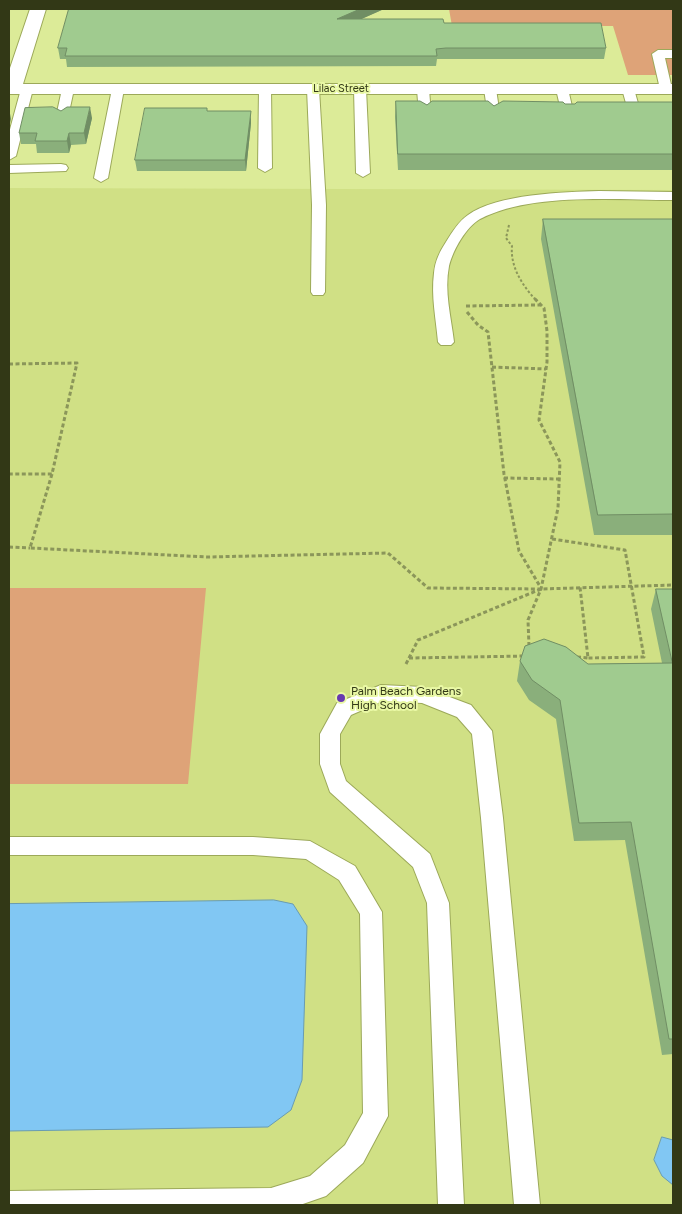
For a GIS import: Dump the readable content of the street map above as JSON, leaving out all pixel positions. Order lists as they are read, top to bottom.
{
  "streets": {
    "street": ["Lilac Street"]
  },
  "places": ["Palm Beach Gardens High School"]
}
